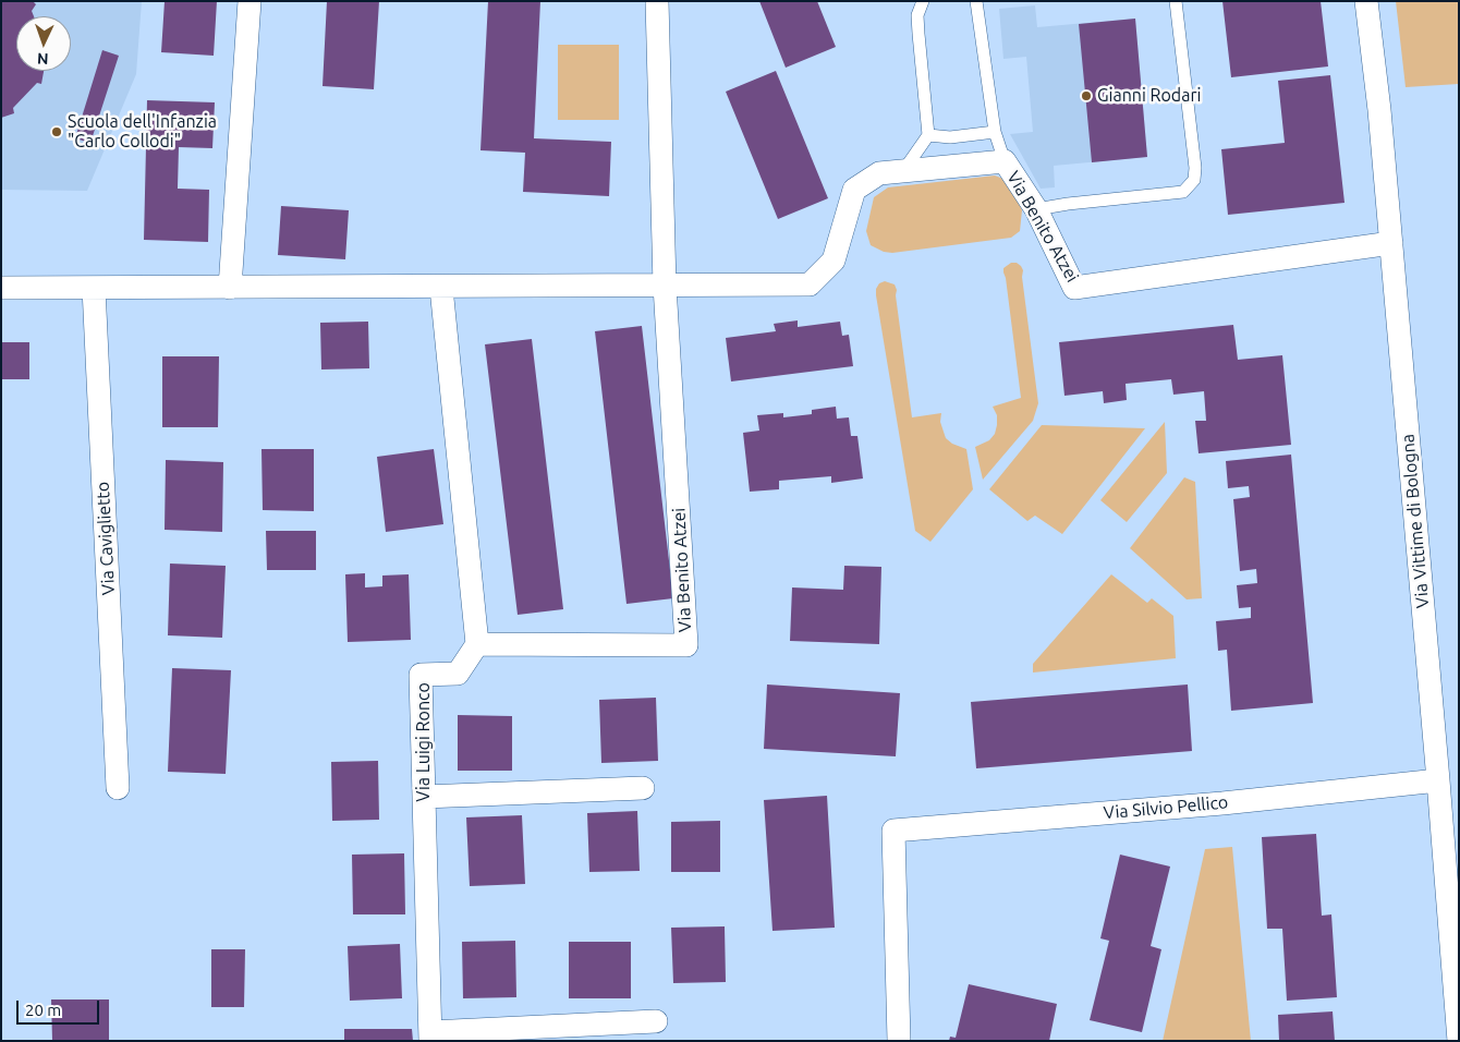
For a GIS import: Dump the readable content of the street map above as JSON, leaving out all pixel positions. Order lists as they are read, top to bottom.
{
  "streets": {
    "street": [
      "Via Benito Atzei",
      "Via Vittime di Bologna",
      "Via Caviglietto",
      "Via Luigi Ronco",
      "Via Silvio Pellico"
    ]
  },
  "crossings": [
    ["Via Benito Atzei", "Via Vittime di Bologna"],
    ["Via Benito Atzei", "Via Luigi Ronco"],
    ["Via Vittime di Bologna", "Via Silvio Pellico"]
  ],
  "places": ["Gianni Rodari", "Scuola dell'Infanzia \"Carlo Collodi\""],
  "scale_bar": "20 m",
  "north": "bottom"
}
